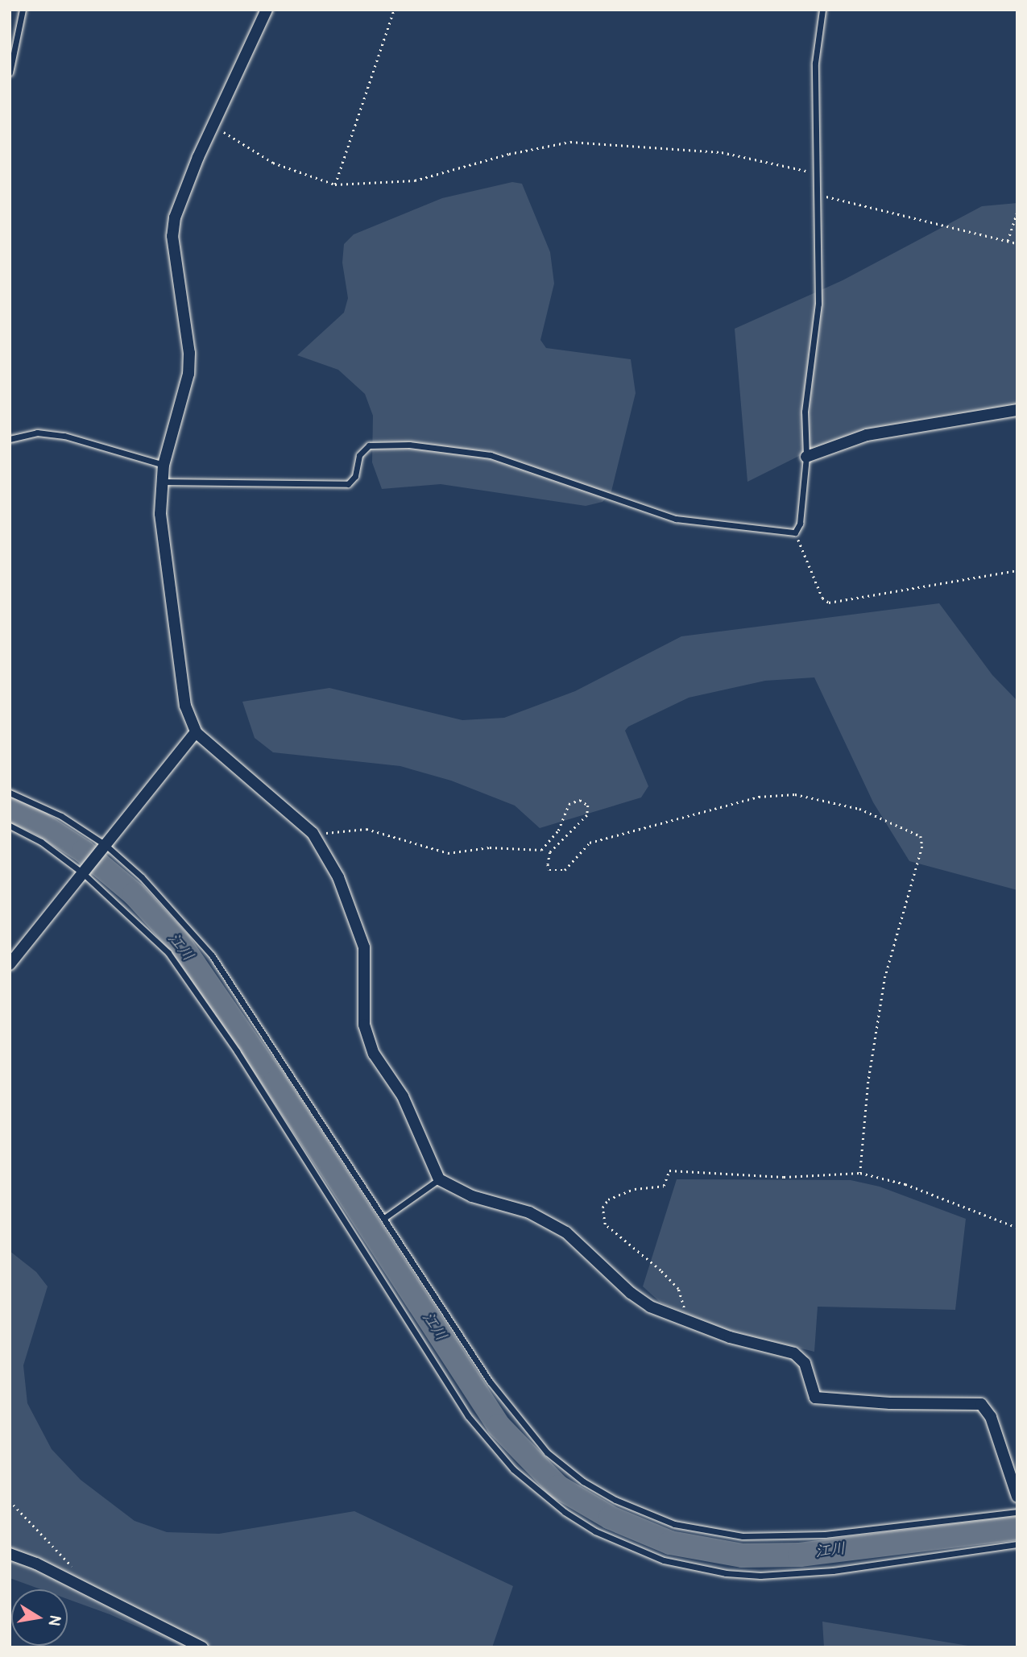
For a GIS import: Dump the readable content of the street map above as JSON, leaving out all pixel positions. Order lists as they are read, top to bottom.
{
  "water": ["江川"],
  "north": "right"
}
